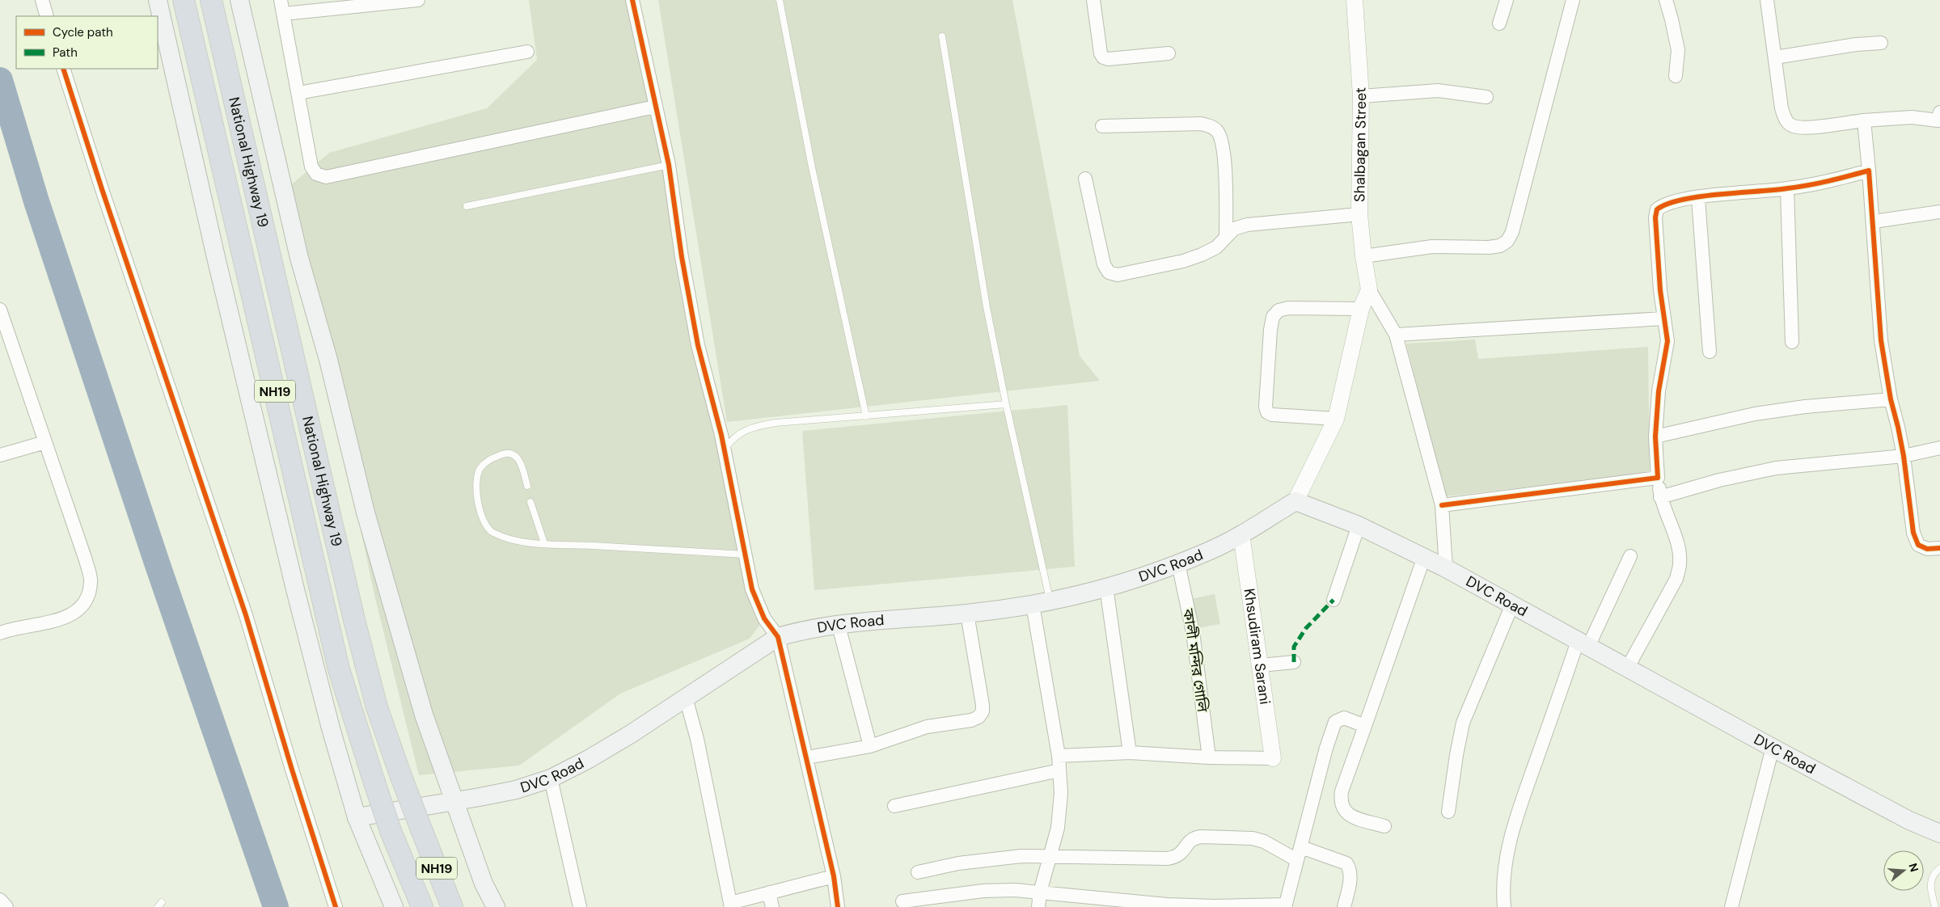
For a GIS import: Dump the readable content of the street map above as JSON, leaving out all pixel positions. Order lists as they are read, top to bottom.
{
  "streets": {
    "highway": ["National Highway 19", "NH19"],
    "main road": ["DVC Road"],
    "street": ["Shalbagan Street", "Khsudiram Sarani", "কালী মন্দির গোলি"]
  },
  "crossings": [
    ["DVC Road", "Khsudiram Sarani"],
    ["DVC Road", "কালী মন্দির গোলি"]
  ],
  "legend": ["Cycle path", "Path"],
  "north": "right"
}
